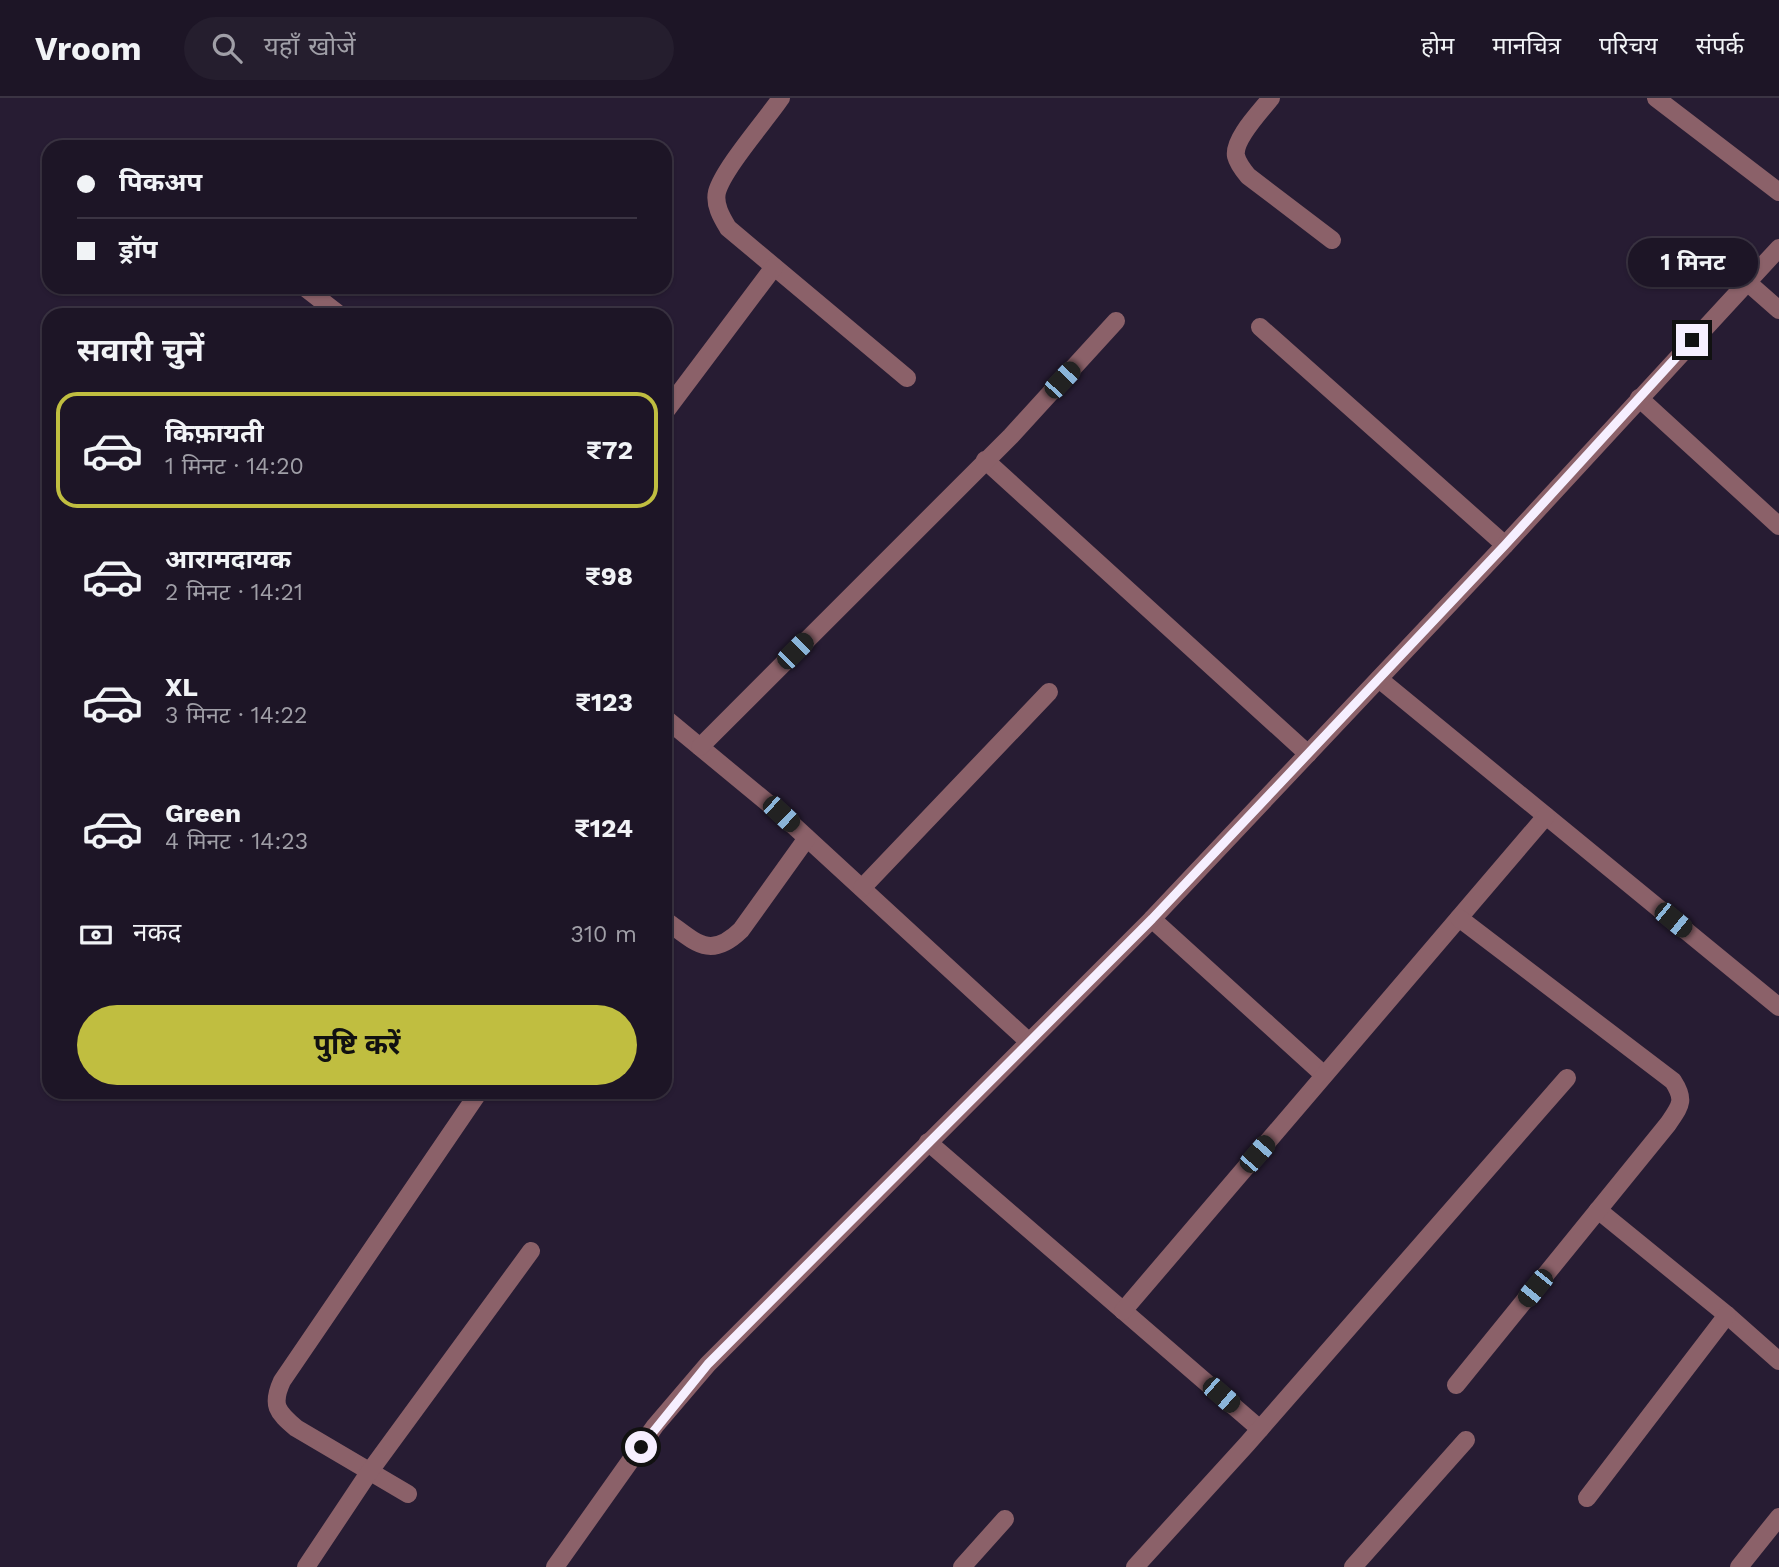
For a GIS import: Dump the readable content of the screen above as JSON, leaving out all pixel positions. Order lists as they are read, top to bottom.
{
  "page": {
    "header": "Vroom",
    "search": "यहाँ खोजें",
    "nav": [
      "होम",
      "मानचित्र",
      "परिचय",
      "संपर्क"
    ],
    "banner": ["पिकअप", "ड्रॉप"],
    "bubble": "1 मिनट",
    "heading": "सवारी चुनें",
    "list": [
      {
        "name": "किफ़ायती",
        "note": "1 मिनट · 14:20",
        "value": "₹72"
      },
      {
        "name": "आरामदायक",
        "note": "2 मिनट · 14:21",
        "value": "₹98"
      },
      {
        "name": "XL",
        "note": "3 मिनट · 14:22",
        "value": "₹123"
      },
      {
        "name": "Green",
        "note": "4 मिनट · 14:23",
        "value": "₹124"
      }
    ],
    "pay": ["नकद", "310 m"],
    "buttons": "पुष्टि करें"
  }
}
